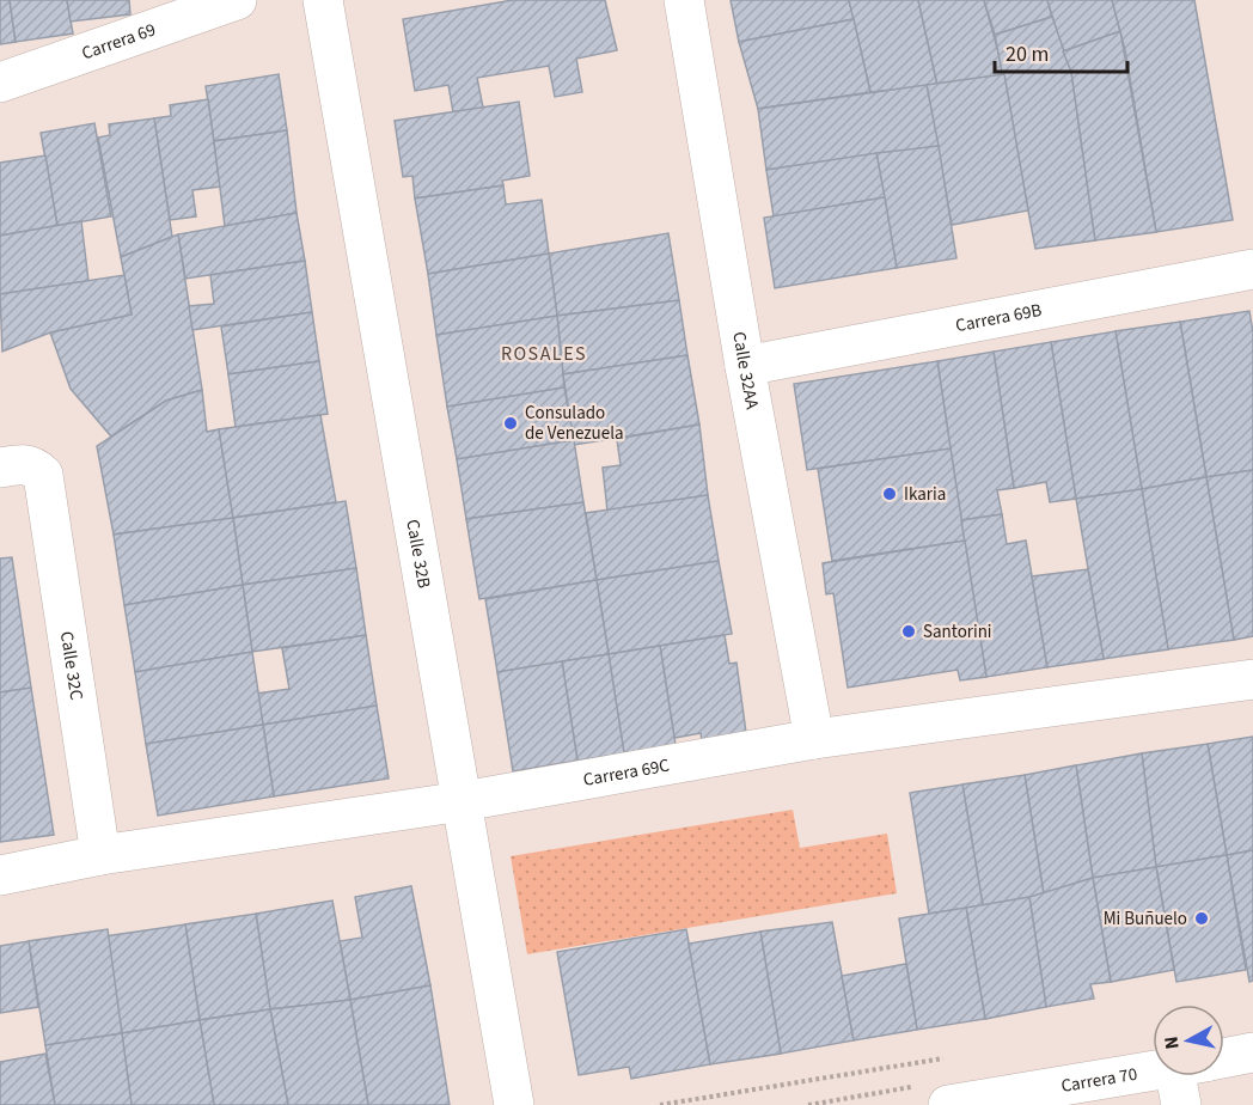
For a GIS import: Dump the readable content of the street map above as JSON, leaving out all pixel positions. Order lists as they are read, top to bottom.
{
  "streets": {
    "street": [
      "Carrera 69",
      "Carrera 69B",
      "Calle 32AA",
      "Calle 32B",
      "Calle 32C",
      "Carrera 69C",
      "Carrera 70"
    ]
  },
  "crossings": [
    ["Carrera 69B", "Calle 32AA"],
    ["Calle 32AA", "Carrera 69C"],
    ["Calle 32B", "Carrera 69C"],
    ["Calle 32C", "Carrera 69C"]
  ],
  "districts": ["ROSALES"],
  "places": [
    "Consulado de Venezuela",
    "Ikaria",
    "Santorini",
    "Mi Buñuelo"
  ],
  "scale_bar": "20 m",
  "north": "left"
}
